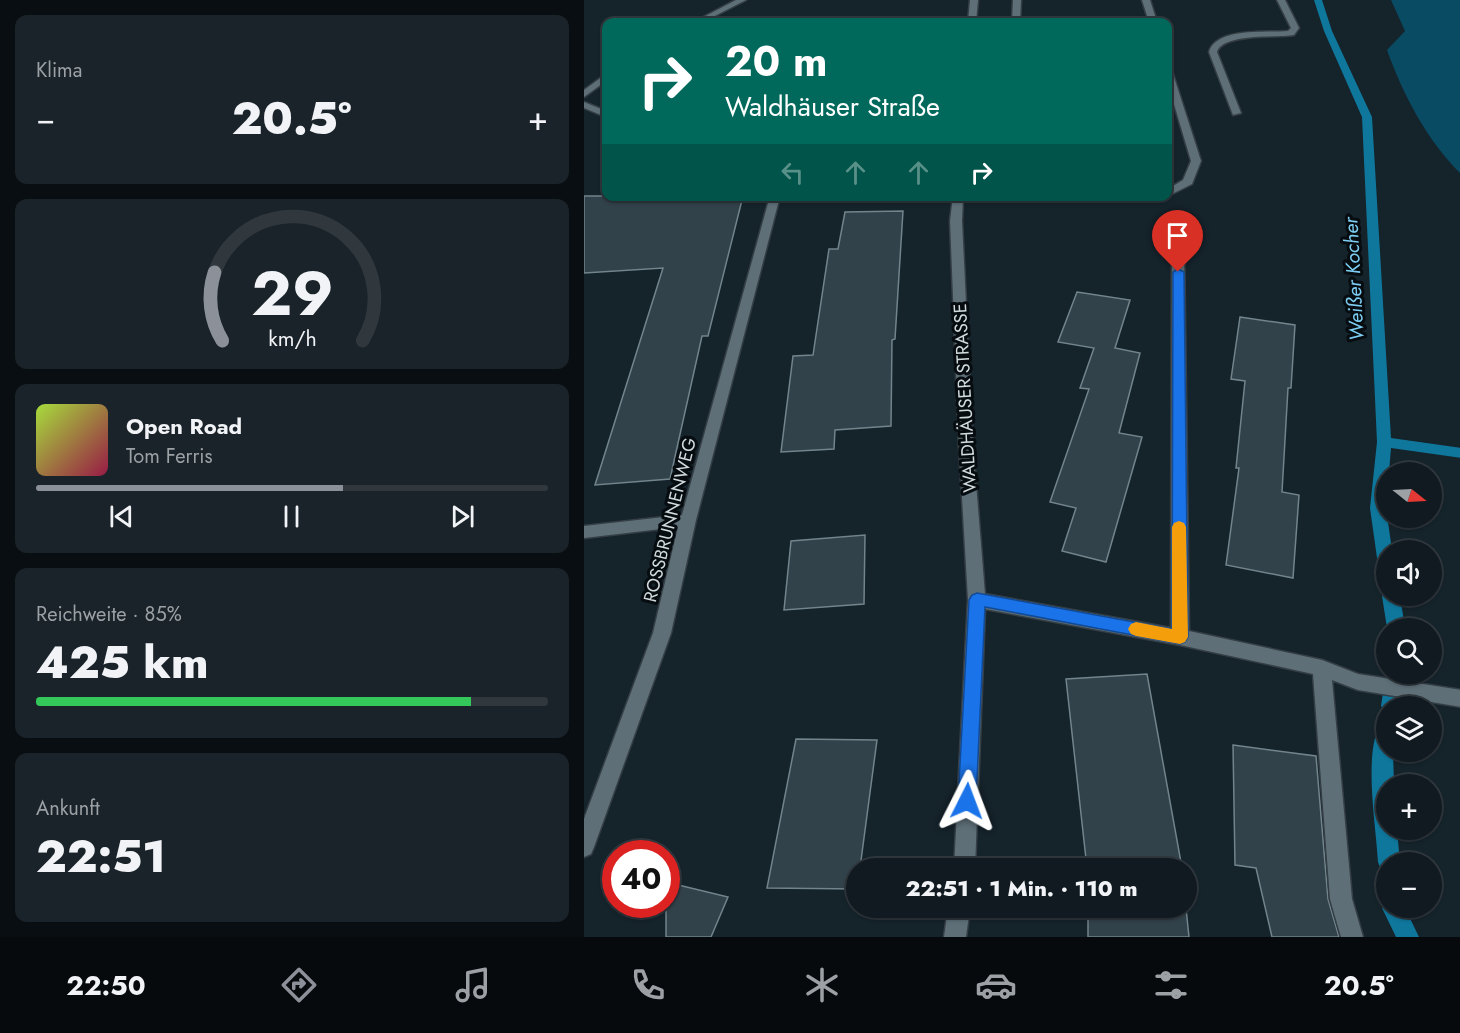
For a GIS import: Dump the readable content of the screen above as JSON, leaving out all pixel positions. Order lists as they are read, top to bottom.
{
  "streets": {
    "street": ["WALDHÄUSER STRASSE", "ROSSBRUNNENWEG"]
  },
  "water": ["Weißer Kocher"],
  "north": "right",
  "page": {
    "tile": [
      "Klima",
      ["Reichweite · 85%", "425 km"],
      ["Ankunft", "22:51"]
    ],
    "turn": ["20 m", "Waldhäuser Straße"],
    "heat": ["−", "20.5°", "+"],
    "song": ["Open Road", "Tom Ferris"],
    "map_buttons": ["+", "−"],
    "limit": "40",
    "trip": "22:51 · 1 Min. · 110 m",
    "tabs": ["22:50", "20.5°"],
    "gauge": ["29", "km/h"]
  }
}
